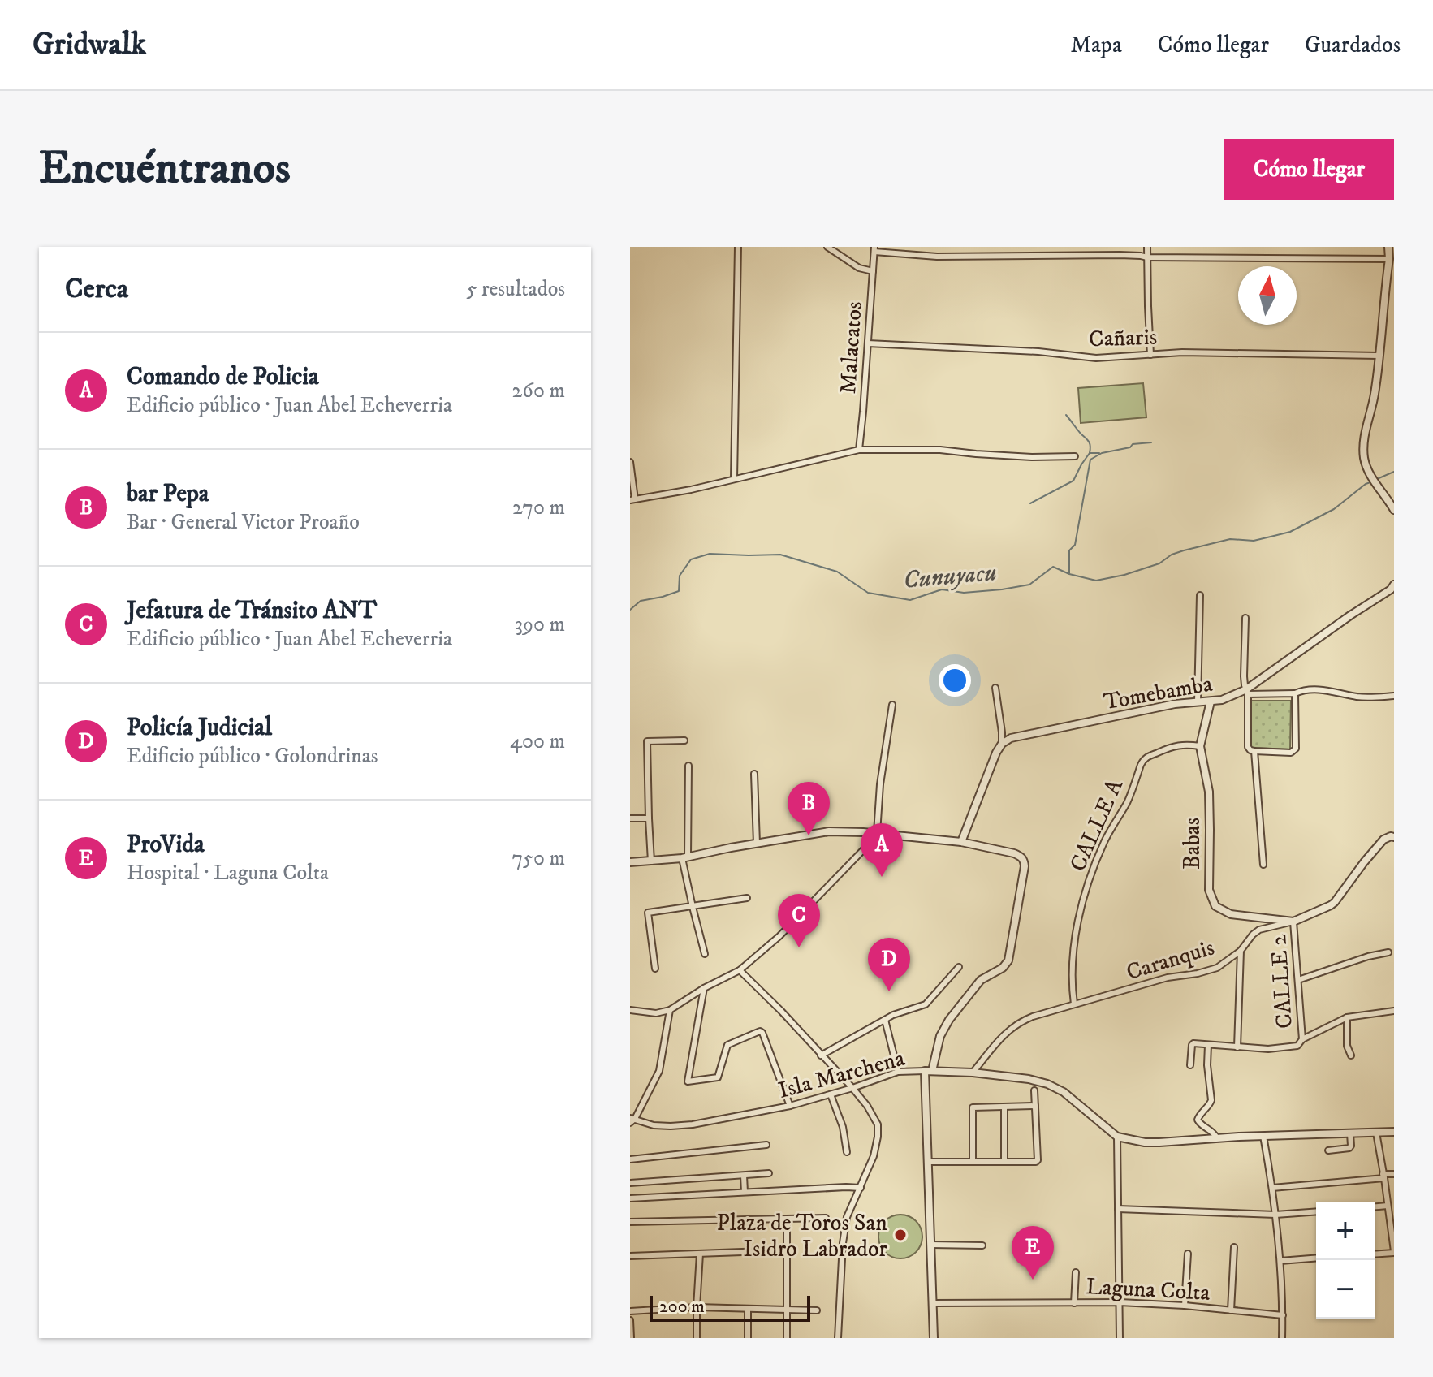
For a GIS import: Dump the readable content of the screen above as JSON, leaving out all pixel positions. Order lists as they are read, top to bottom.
{
  "streets": {
    "street": [
      "Cañaris",
      "Malacatos",
      "Tomebamba",
      "CALLE A",
      "Babas",
      "Caranquis",
      "CALLE 2",
      "Isla Marchena",
      "Laguna Colta"
    ]
  },
  "crossings": [
    ["Cañaris", "Malacatos"],
    ["Tomebamba", "Babas"],
    ["CALLE A", "Babas"],
    ["CALLE A", "Caranquis"],
    ["Babas", "Caranquis"],
    ["Babas", "CALLE 2"],
    ["Caranquis", "CALLE 2"],
    ["Caranquis", "Isla Marchena"]
  ],
  "water": ["Cunuyacu"],
  "places": ["Plaza de Toros San Isidro Labrador"],
  "scale_bar": "200 m",
  "north": "top",
  "page": {
    "header": "Gridwalk",
    "nav": ["Mapa", "Cómo llegar", "Guardados"],
    "buttons": "Cómo llegar",
    "title": "Encuéntranos",
    "heading": ["Cerca", "5 resultados"],
    "list": [
      {
        "mark": "A",
        "name": "Comando de Policia",
        "note": "Edificio público · Juan Abel Echeverria",
        "value": "260 m"
      },
      {
        "mark": "B",
        "name": "bar Pepa",
        "note": "Bar · General Victor Proaño",
        "value": "270 m"
      },
      {
        "mark": "C",
        "name": "Jefatura de Tránsito ANT",
        "note": "Edificio público · Juan Abel Echeverria",
        "value": "390 m"
      },
      {
        "mark": "D",
        "name": "Policía Judicial",
        "note": "Edificio público · Golondrinas",
        "value": "400 m"
      },
      {
        "mark": "E",
        "name": "ProVida",
        "note": "Hospital · Laguna Colta",
        "value": "750 m"
      }
    ],
    "pins": [
      "B",
      "A",
      "C",
      "D",
      "E"
    ],
    "map_buttons": ["+", "−"],
    "scale": "200 m"
  }
}
